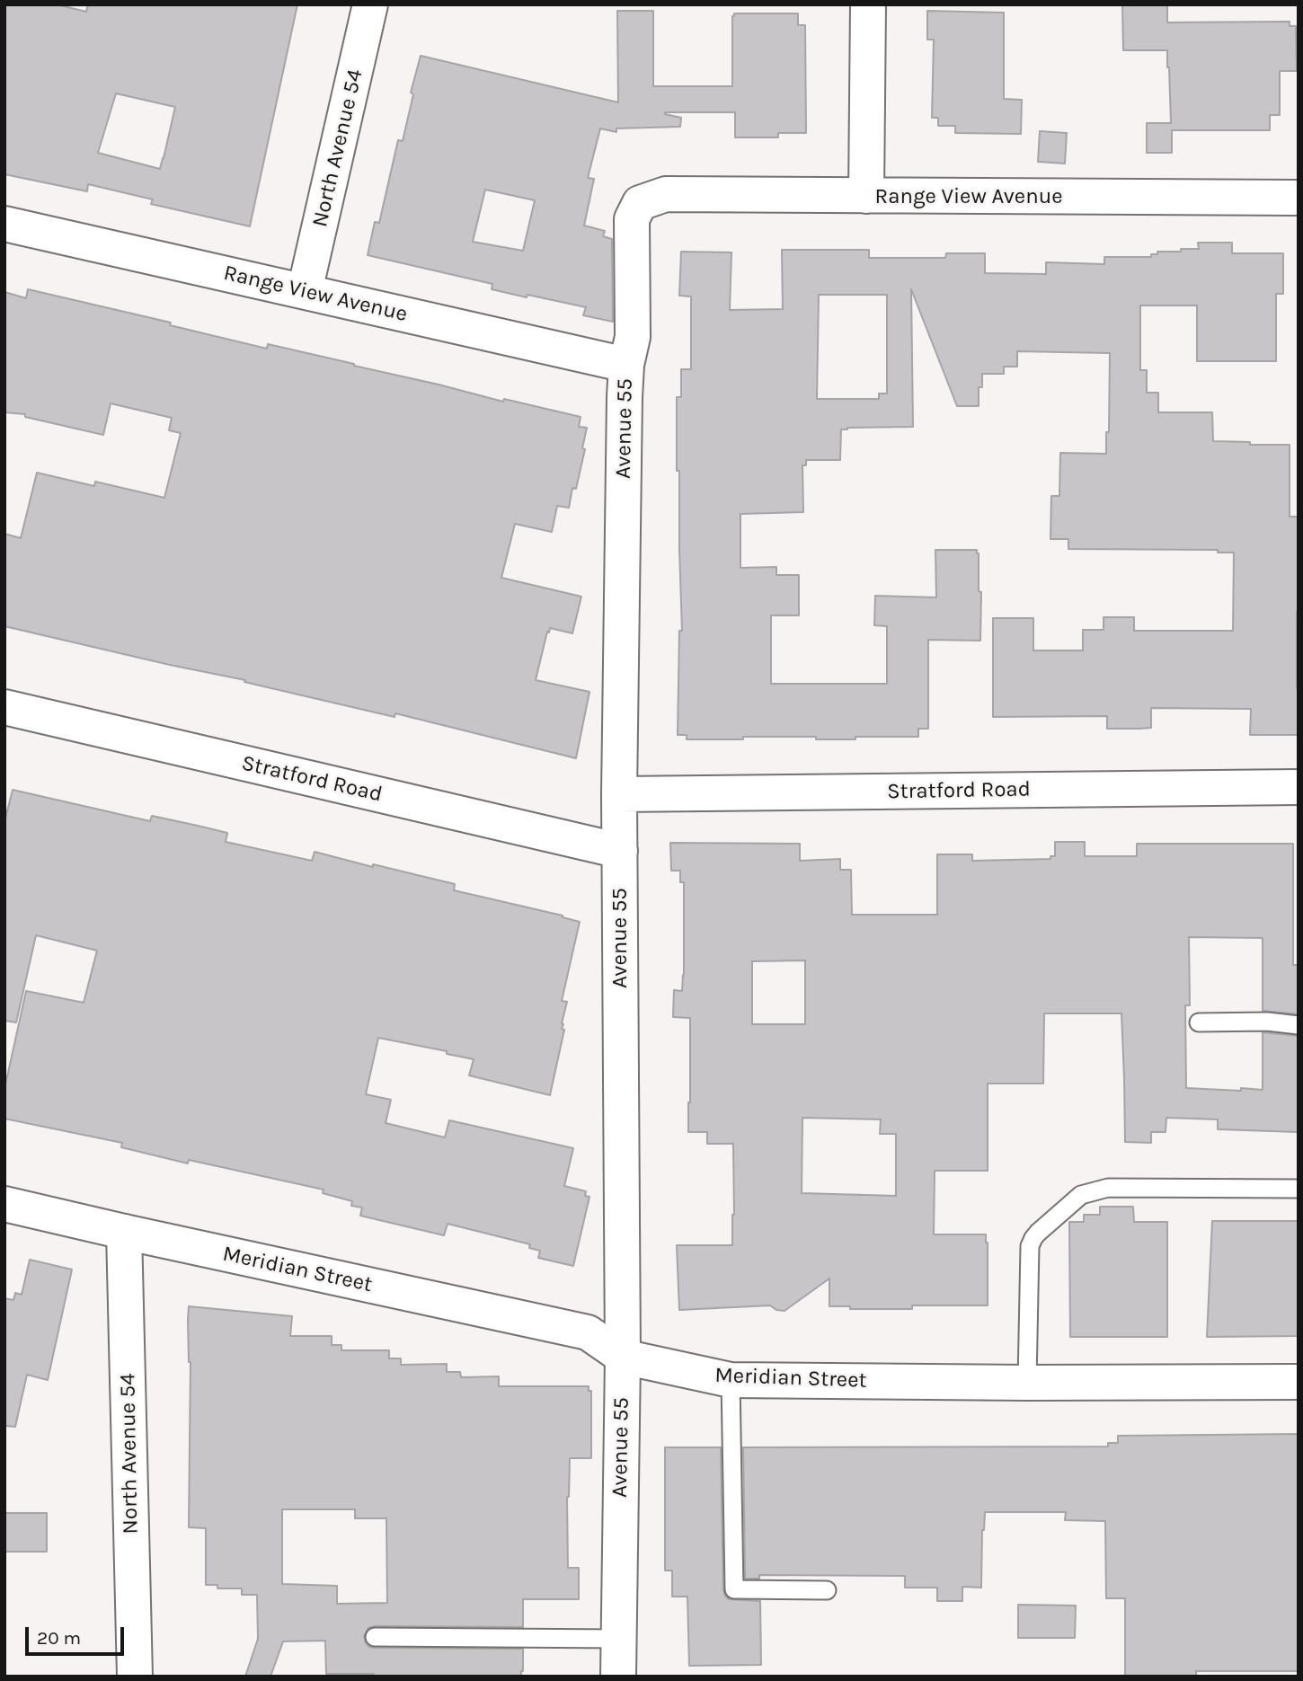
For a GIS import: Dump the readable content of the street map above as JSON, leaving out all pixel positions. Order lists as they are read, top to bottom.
{
  "streets": {
    "street": [
      "North Avenue 54",
      "Range View Avenue",
      "Avenue 55",
      "Stratford Road",
      "Meridian Street"
    ]
  },
  "crossings": [
    ["North Avenue 54", "Range View Avenue"],
    ["North Avenue 54", "Meridian Street"],
    ["Range View Avenue", "Avenue 55"],
    ["Avenue 55", "Stratford Road"],
    ["Avenue 55", "Meridian Street"]
  ],
  "scale_bar": "20 m"
}
